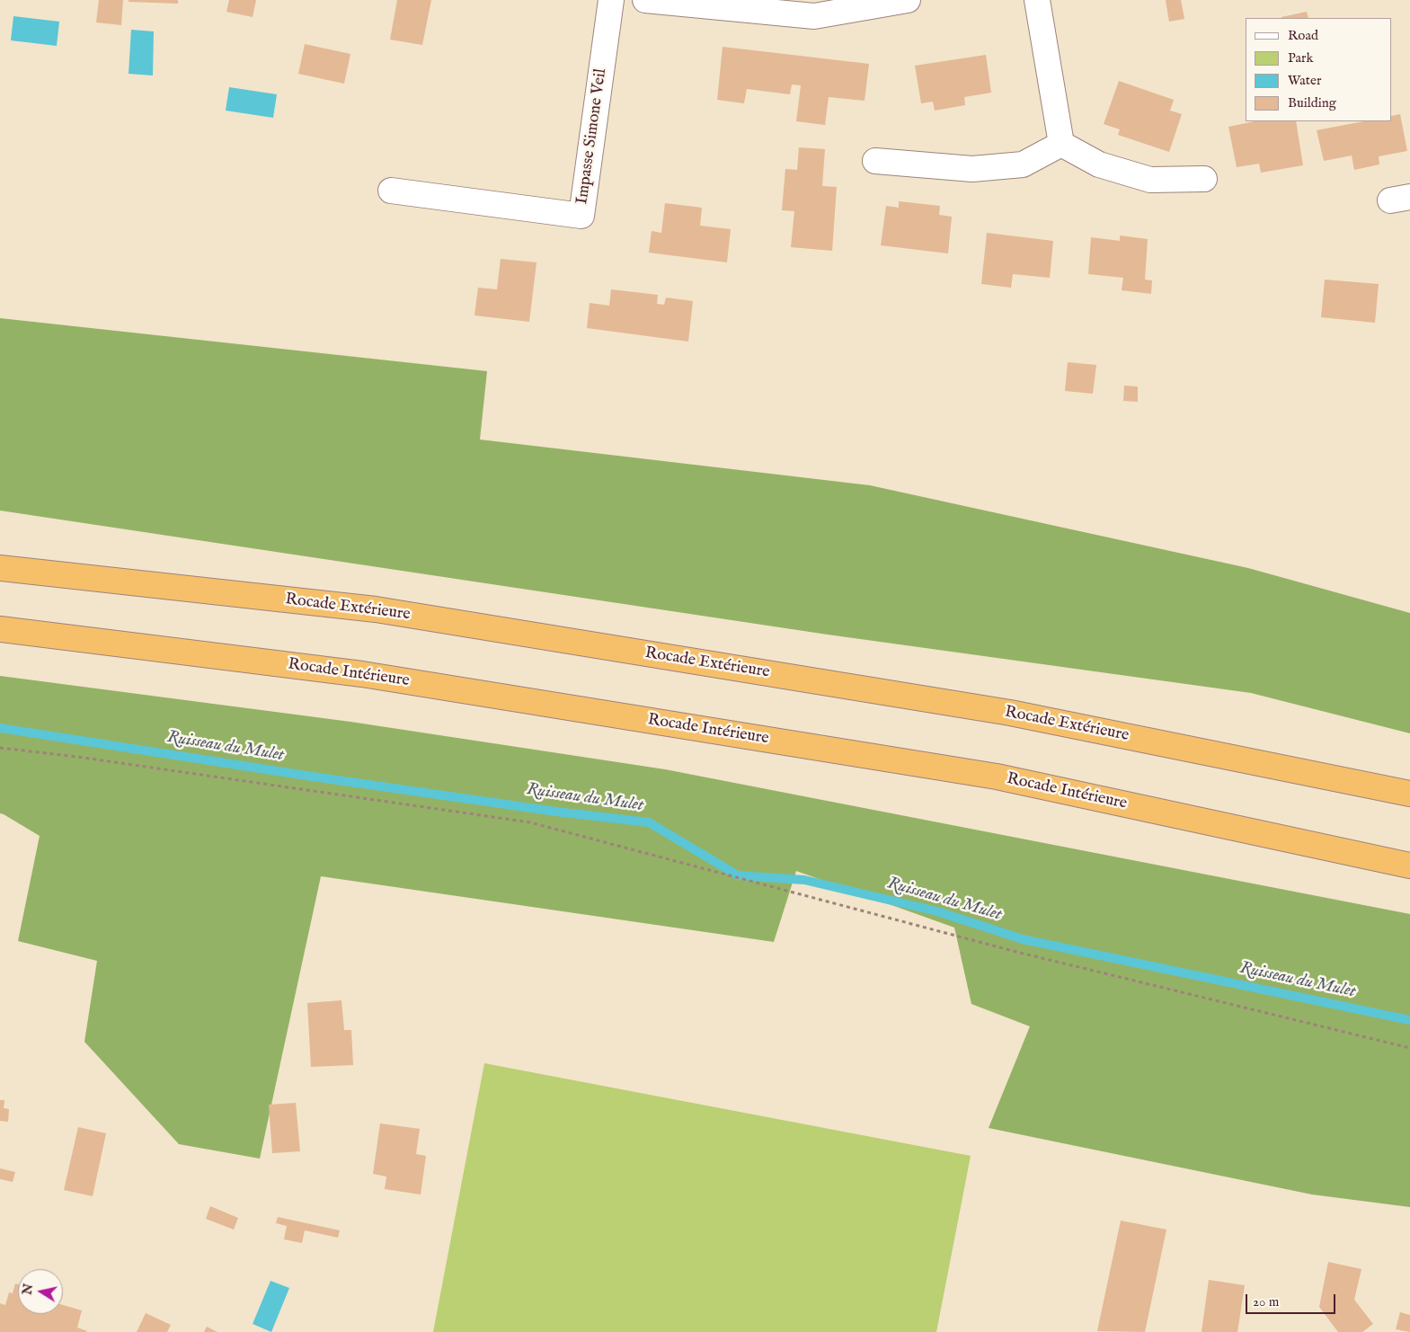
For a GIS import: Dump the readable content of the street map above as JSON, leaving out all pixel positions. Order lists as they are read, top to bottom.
{
  "streets": {
    "highway": ["Rocade Extérieure", "Rocade Intérieure"],
    "street": ["Impasse Simone Veil"]
  },
  "water": ["Ruisseau du Mulet"],
  "legend": [
    "Road",
    "Park",
    "Water",
    "Building"
  ],
  "scale_bar": "20 m",
  "north": "left"
}
